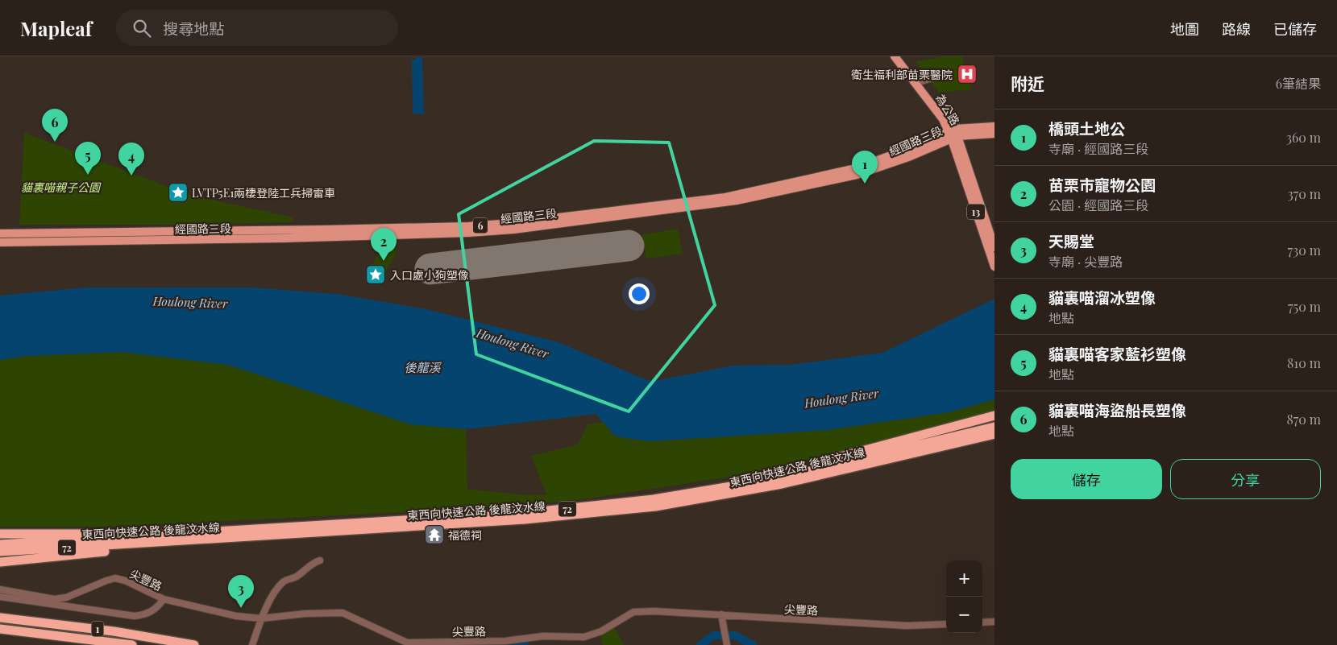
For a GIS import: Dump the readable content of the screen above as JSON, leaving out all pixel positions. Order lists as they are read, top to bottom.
{
  "streets": {
    "highway": ["東西向快速公路 後龍汶水線", "72", "1"],
    "main road": [
      "為公路",
      "經國路三段",
      "13",
      "6"
    ],
    "street": ["尖豐路"]
  },
  "crossings": [
    ["為公路", "經國路三段"],
    ["為公路", "13"],
    ["為公路", "6"],
    ["經國路三段", "13"],
    ["經國路三段", "6"],
    ["13", "6"]
  ],
  "water": ["Houlong River", "後龍溪"],
  "parks": ["貓裏喵親子公園"],
  "places": {
    "hospital": ["衛生福利部苗栗醫院"],
    "place": ["LVTP5E1兩棲登陸工兵掃雷車", "入口處小狗塑像"],
    "temple": ["福德祠"]
  },
  "page": {
    "header": "Mapleaf",
    "search": "搜尋地點",
    "nav": ["地圖", "路線", "已儲存"],
    "heading": ["附近", "6筆結果"],
    "pins": [
      "6",
      "5",
      "4",
      "1",
      "2",
      "3"
    ],
    "list": [
      {
        "mark": "1",
        "name": "橋頭土地公",
        "note": "寺廟 · 經國路三段",
        "value": "360 m"
      },
      {
        "mark": "2",
        "name": "苗栗市寵物公園",
        "note": "公園 · 經國路三段",
        "value": "370 m"
      },
      {
        "mark": "3",
        "name": "天賜堂",
        "note": "寺廟 · 尖豐路",
        "value": "730 m"
      },
      {
        "mark": "4",
        "name": "貓裏喵溜冰塑像",
        "note": "地點",
        "value": "750 m"
      },
      {
        "mark": "5",
        "name": "貓裏喵客家藍衫塑像",
        "note": "地點",
        "value": "810 m"
      },
      {
        "mark": "6",
        "name": "貓裏喵海盜船長塑像",
        "note": "地點",
        "value": "870 m"
      }
    ],
    "buttons": ["儲存", "分享"],
    "map_buttons": ["+", "−"]
  }
}
